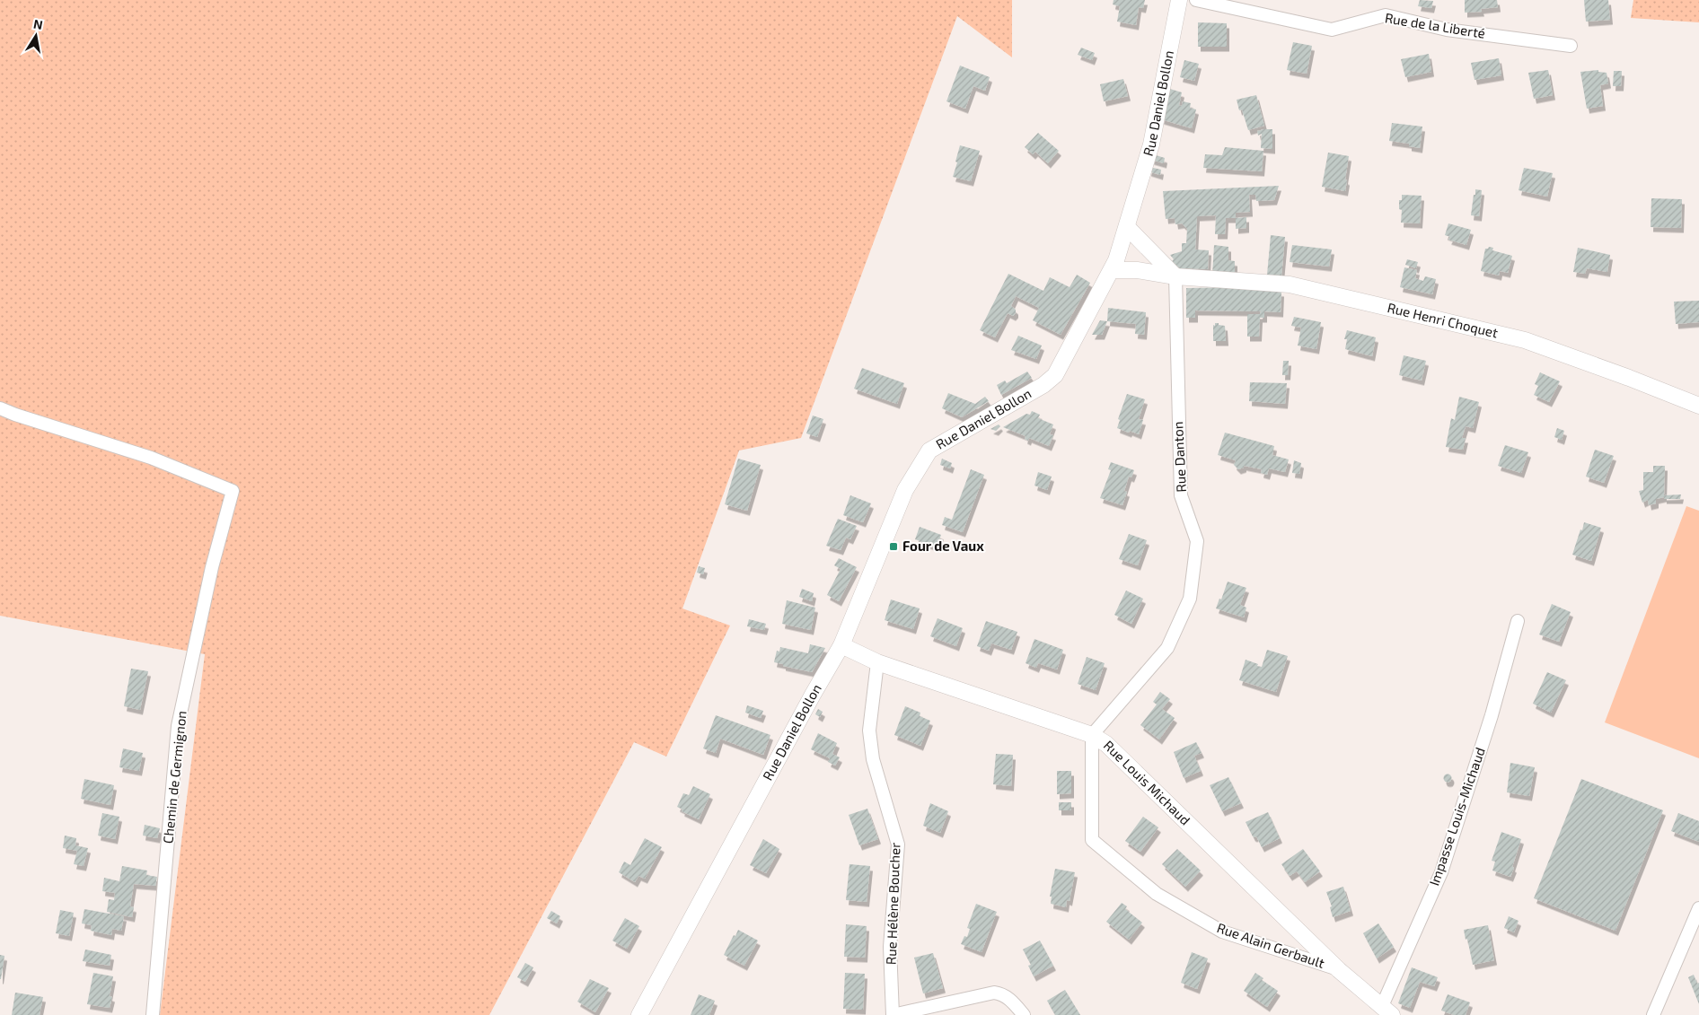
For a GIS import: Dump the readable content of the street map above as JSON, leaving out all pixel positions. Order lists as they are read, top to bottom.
{
  "streets": {
    "street": [
      "Rue de la Liberté",
      "Rue Daniel Bollon",
      "Rue Henri Choquet",
      "Rue Danton",
      "Chemin de Germignon",
      "Rue Louis Michaud",
      "Impasse Louis-Michaud",
      "Rue Hélène Boucher",
      "Rue Alain Gerbault"
    ]
  },
  "crossings": [
    ["Rue Daniel Bollon", "Rue Henri Choquet"],
    ["Rue Daniel Bollon", "Rue Louis Michaud"],
    ["Rue Henri Choquet", "Rue Danton"],
    ["Rue Danton", "Rue Louis Michaud"],
    ["Rue Danton", "Rue Alain Gerbault"],
    ["Rue Louis Michaud", "Impasse Louis-Michaud"],
    ["Rue Louis Michaud", "Rue Hélène Boucher"],
    ["Rue Louis Michaud", "Rue Alain Gerbault"]
  ],
  "places": {
    "transit": ["Four de Vaux"]
  },
  "north": "top"
}
